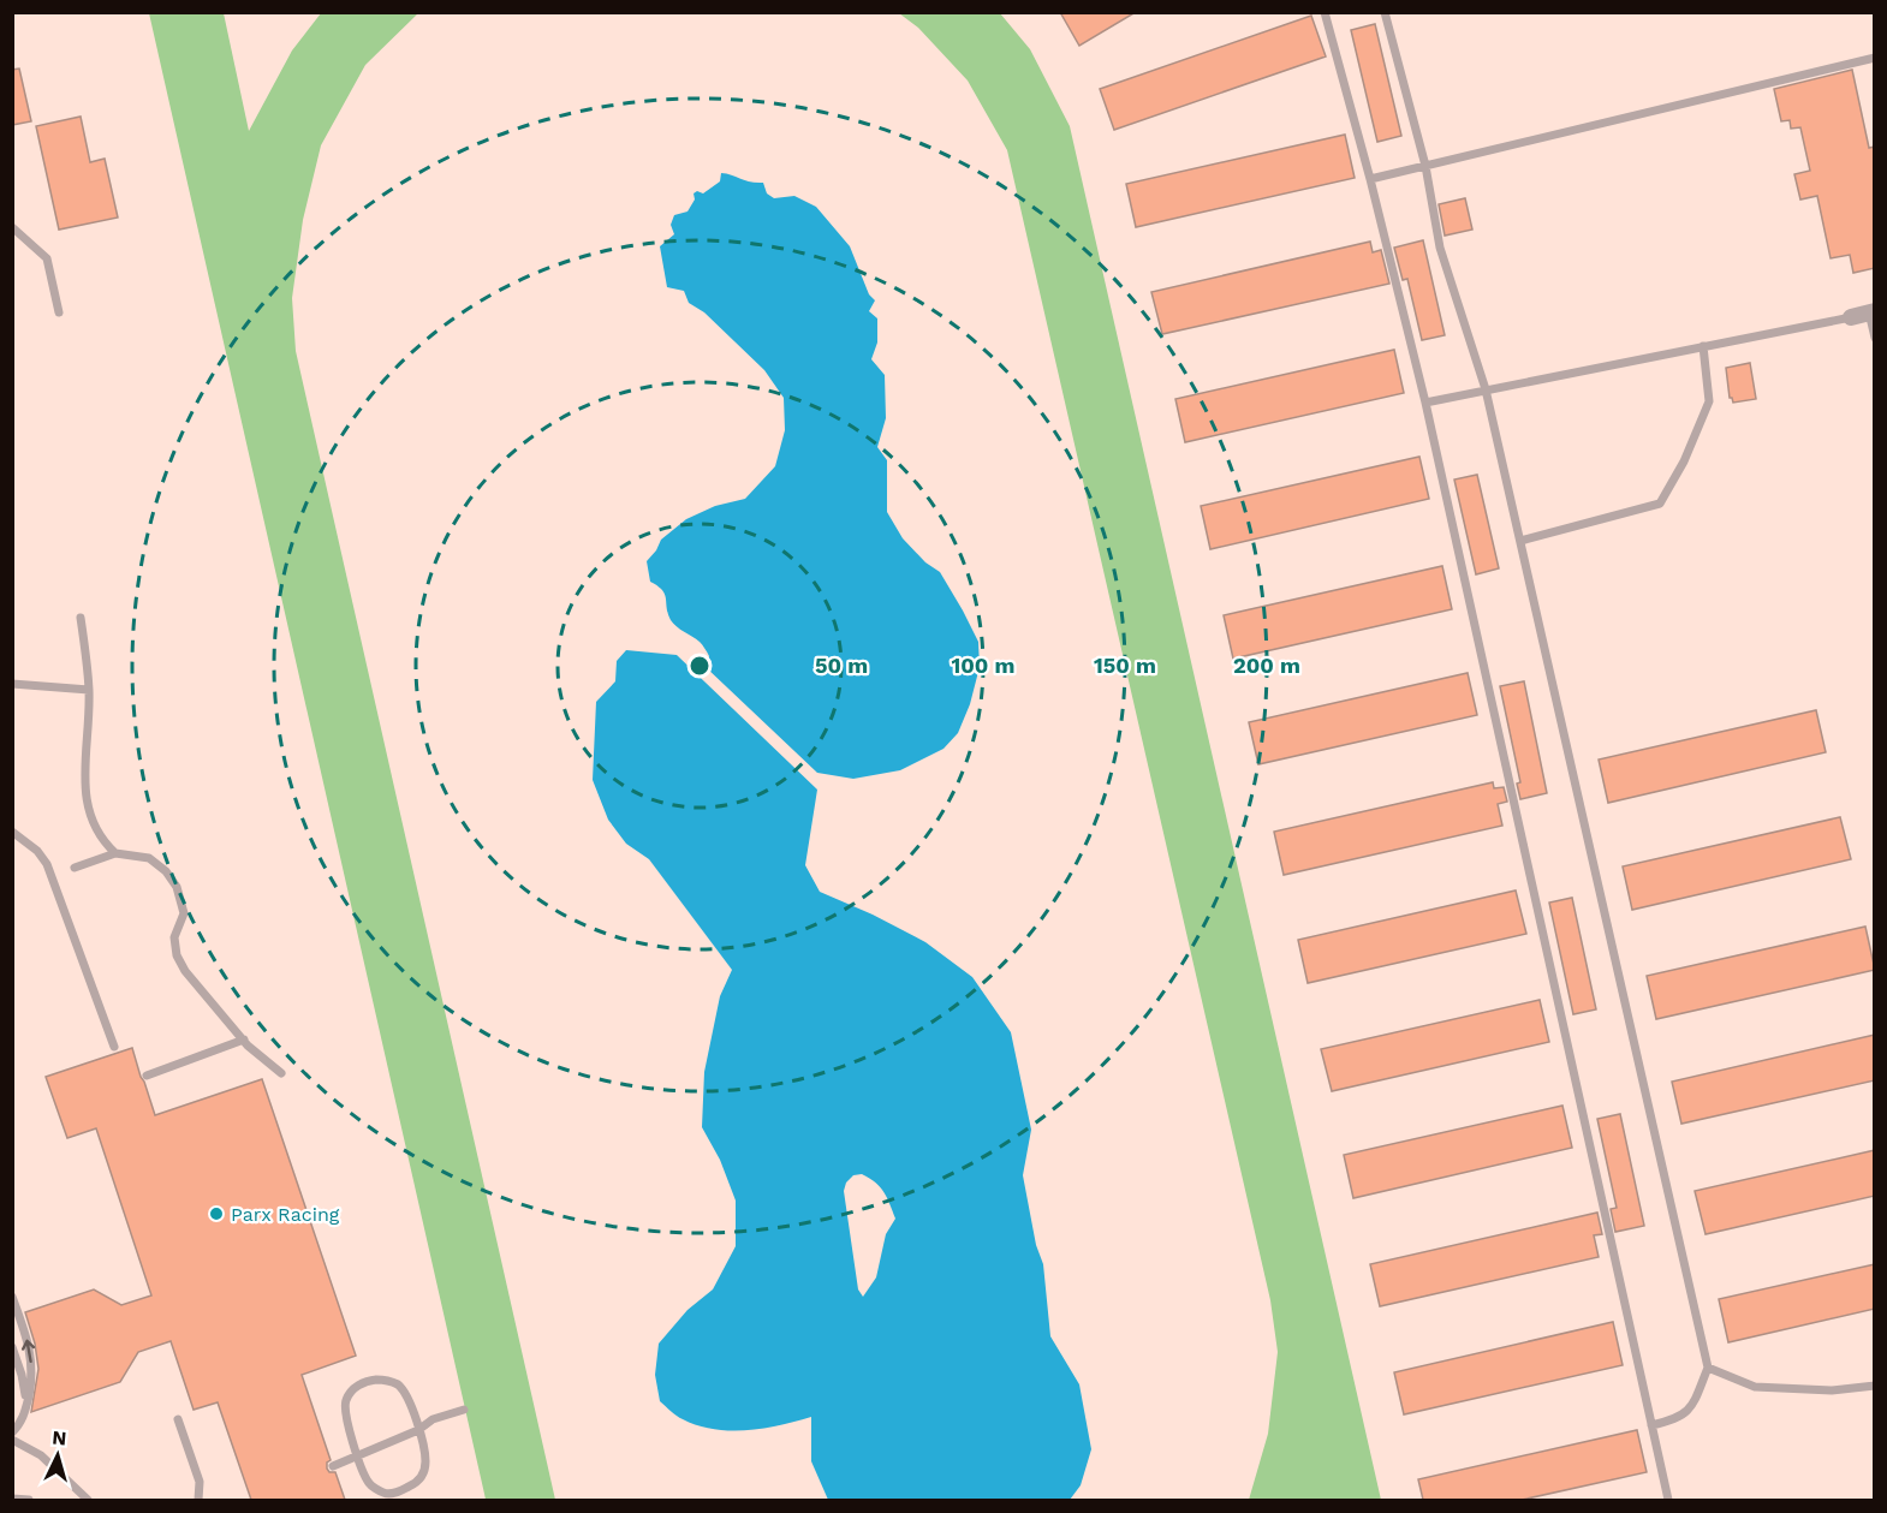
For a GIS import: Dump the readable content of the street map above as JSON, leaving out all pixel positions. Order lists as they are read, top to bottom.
{
  "places": ["Parx Racing"],
  "north": "top",
  "rings": [
    "50 m",
    "100 m",
    "150 m",
    "200 m"
  ]
}
